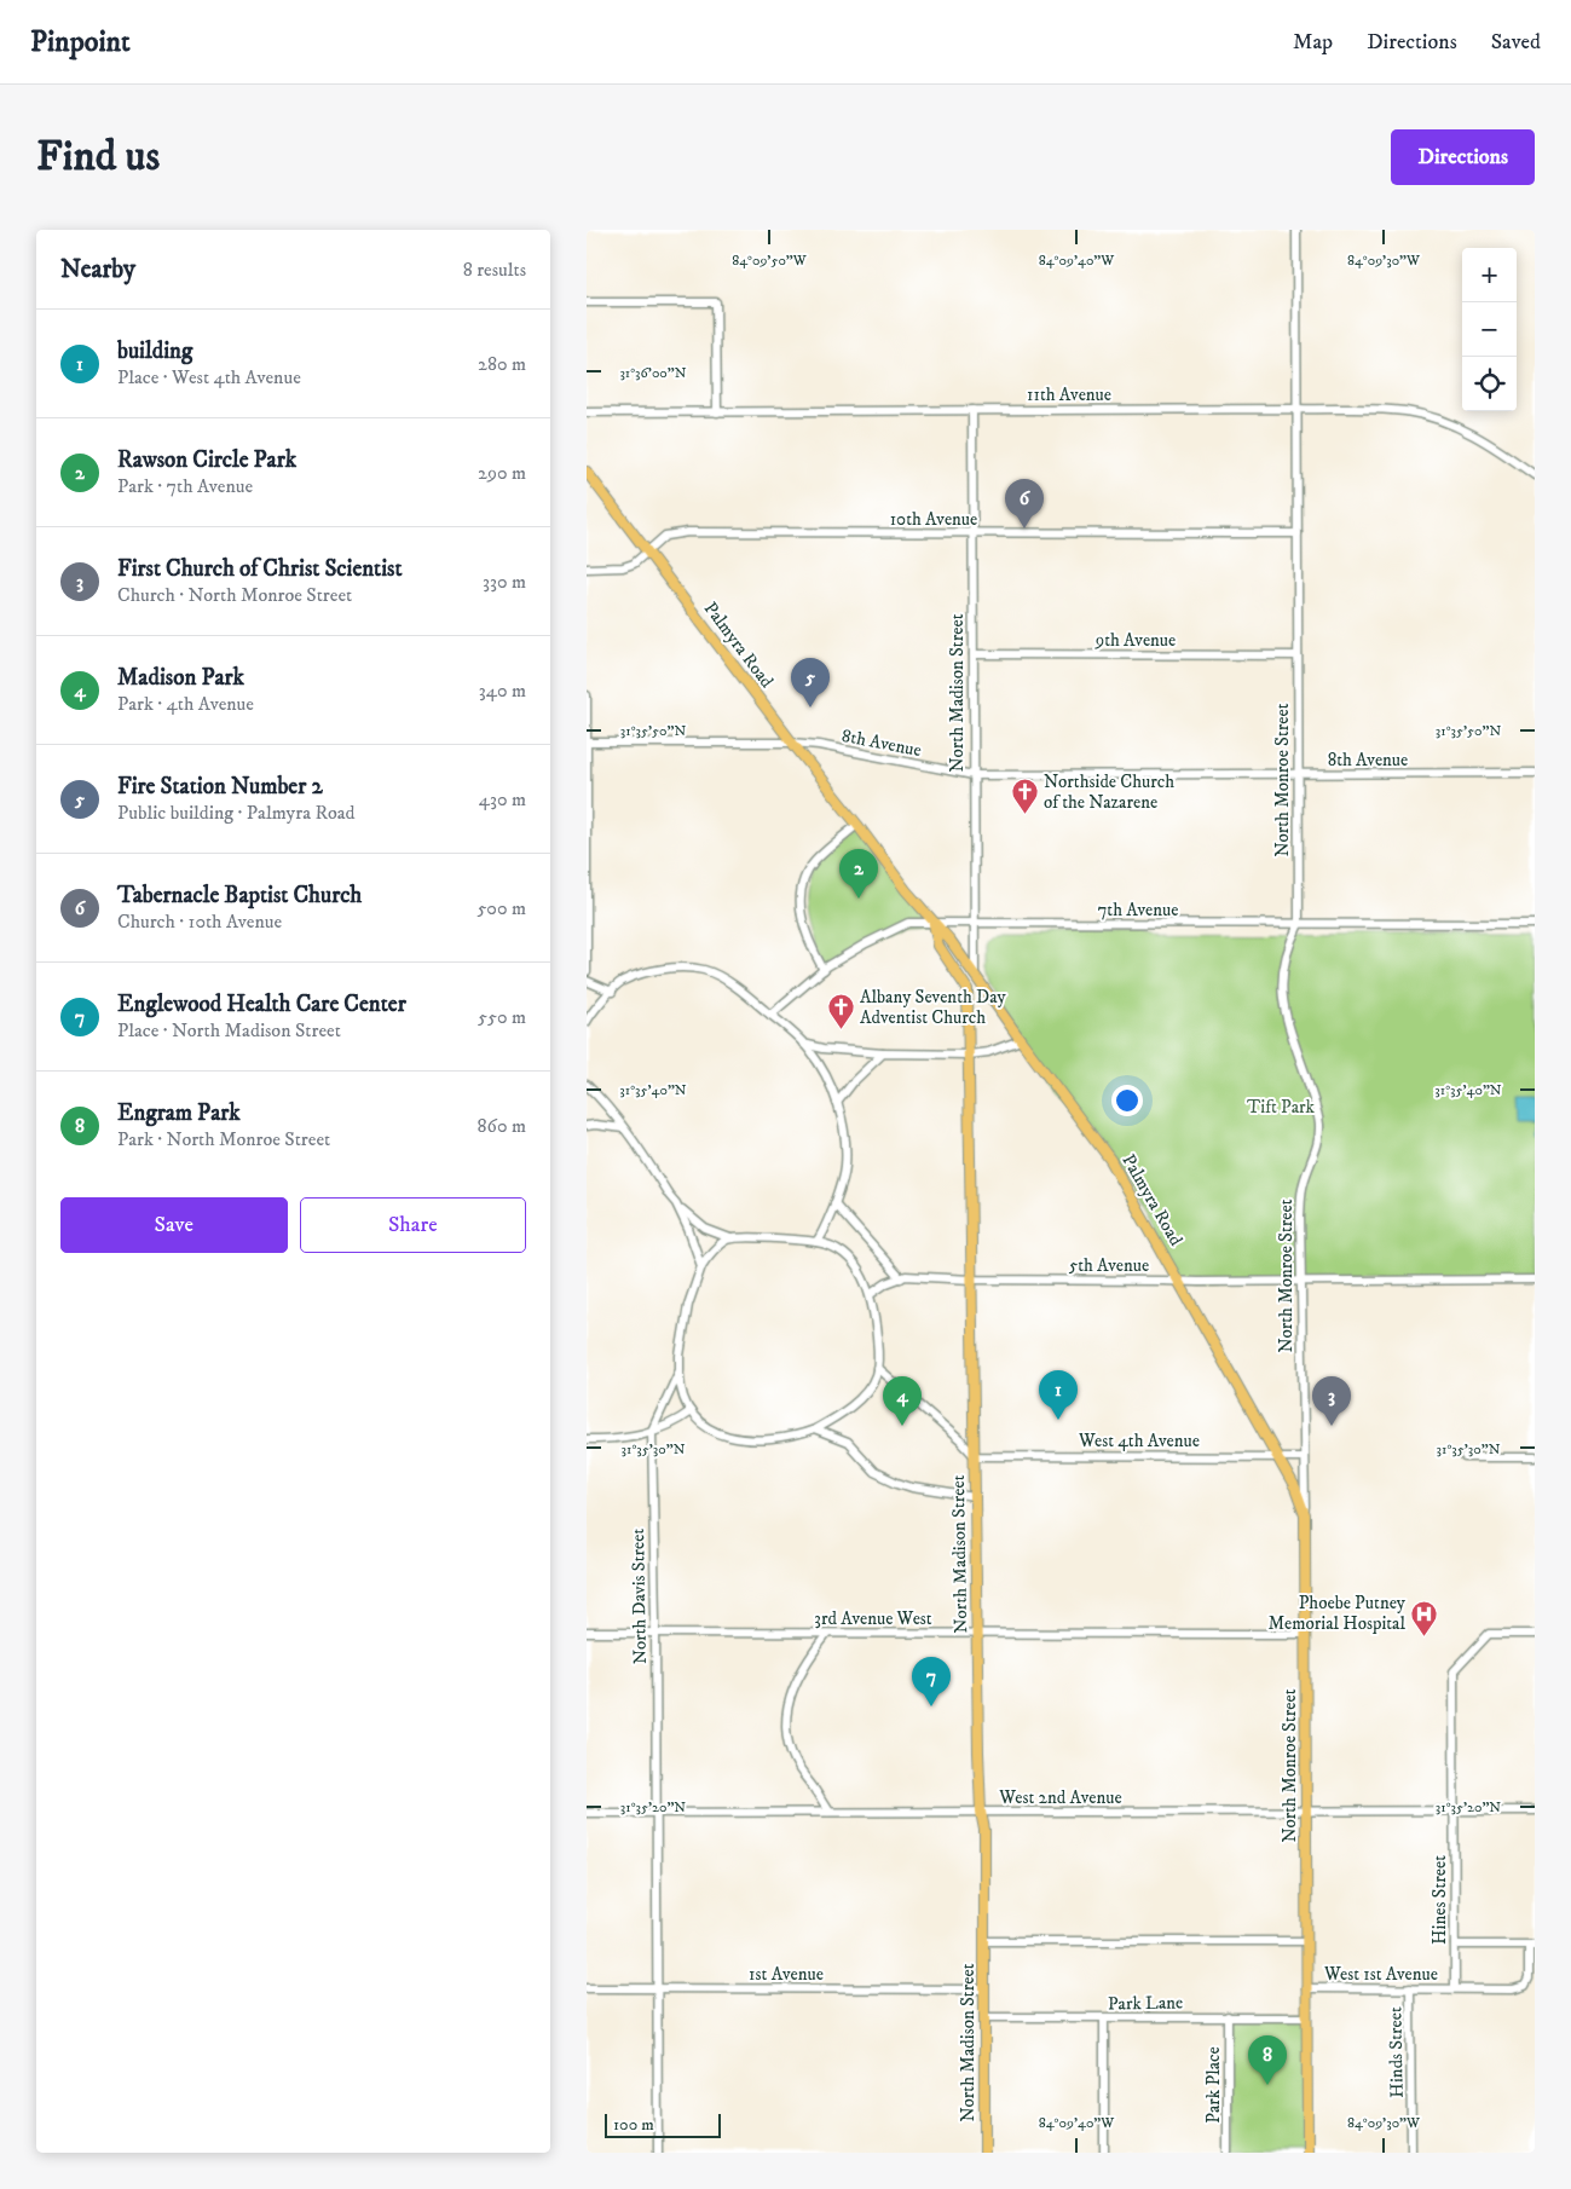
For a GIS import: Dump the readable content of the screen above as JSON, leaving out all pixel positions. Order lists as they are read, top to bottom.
{
  "streets": {
    "main road": ["Palmyra Road", "North Madison Street", "North Monroe Street"],
    "street": [
      "11th Avenue",
      "10th Avenue",
      "9th Avenue",
      "8th Avenue",
      "7th Avenue",
      "5th Avenue",
      "West 4th Avenue",
      "North Davis Street",
      "3rd Avenue West",
      "West 2nd Avenue",
      "Hines Street",
      "1st Avenue",
      "West 1st Avenue",
      "Park Lane",
      "Hinds Street",
      "Park Place"
    ]
  },
  "crossings": [
    ["11th Avenue", "North Madison Street"],
    ["11th Avenue", "North Monroe Street"],
    ["10th Avenue", "Palmyra Road"],
    ["10th Avenue", "North Madison Street"],
    ["10th Avenue", "North Monroe Street"],
    ["9th Avenue", "North Madison Street"],
    ["9th Avenue", "North Monroe Street"],
    ["Palmyra Road", "North Madison Street"],
    ["Palmyra Road", "8th Avenue"],
    ["Palmyra Road", "North Monroe Street"],
    ["Palmyra Road", "7th Avenue"],
    ["Palmyra Road", "5th Avenue"],
    ["Palmyra Road", "West 4th Avenue"],
    ["North Madison Street", "8th Avenue"],
    ["North Madison Street", "7th Avenue"],
    ["North Madison Street", "5th Avenue"],
    ["North Madison Street", "West 4th Avenue"],
    ["North Madison Street", "3rd Avenue West"],
    ["North Madison Street", "West 2nd Avenue"],
    ["North Madison Street", "1st Avenue"],
    ["North Madison Street", "Park Lane"],
    ["8th Avenue", "North Monroe Street"],
    ["North Monroe Street", "7th Avenue"],
    ["North Monroe Street", "5th Avenue"],
    ["North Monroe Street", "West 4th Avenue"],
    ["North Monroe Street", "3rd Avenue West"],
    ["North Monroe Street", "West 2nd Avenue"],
    ["North Monroe Street", "West 1st Avenue"],
    ["North Monroe Street", "Park Lane"],
    ["5th Avenue", "North Davis Street"],
    ["North Davis Street", "3rd Avenue West"],
    ["North Davis Street", "West 2nd Avenue"],
    ["North Davis Street", "1st Avenue"],
    ["West 2nd Avenue", "Hines Street"],
    ["Hines Street", "West 1st Avenue"],
    ["West 1st Avenue", "Hinds Street"],
    ["Park Lane", "Park Place"]
  ],
  "parks": ["Tift Park"],
  "places": {
    "church": ["Northside Church of the Nazarene", "Albany Seventh Day Adventist Church"],
    "hospital": ["Phoebe Putney Memorial Hospital"]
  },
  "scale_bar": "100 m",
  "page": {
    "header": "Pinpoint",
    "nav": ["Map", "Directions", "Saved"],
    "buttons": [
      "Directions",
      ["Save", "Share"]
    ],
    "title": "Find us",
    "heading": ["Nearby", "8 results"],
    "map_buttons": ["+", "−"],
    "list": [
      {
        "mark": "1",
        "name": "building",
        "note": "Place · West 4th Avenue",
        "value": "280 m"
      },
      {
        "mark": "2",
        "name": "Rawson Circle Park",
        "note": "Park · 7th Avenue",
        "value": "290 m"
      },
      {
        "mark": "3",
        "name": "First Church of Christ Scientist",
        "note": "Church · North Monroe Street",
        "value": "330 m"
      },
      {
        "mark": "4",
        "name": "Madison Park",
        "note": "Park · 4th Avenue",
        "value": "340 m"
      },
      {
        "mark": "5",
        "name": "Fire Station Number 2",
        "note": "Public building · Palmyra Road",
        "value": "430 m"
      },
      {
        "mark": "6",
        "name": "Tabernacle Baptist Church",
        "note": "Church · 10th Avenue",
        "value": "500 m"
      },
      {
        "mark": "7",
        "name": "Englewood Health Care Center",
        "note": "Place · North Madison Street",
        "value": "550 m"
      },
      {
        "mark": "8",
        "name": "Engram Park",
        "note": "Park · North Monroe Street",
        "value": "860 m"
      }
    ],
    "pins": [
      "6",
      "5",
      "2",
      "1",
      "3",
      "4",
      "7",
      "8"
    ],
    "scale": "100 m"
  },
  "coordinates": [
    "84°09'50\"W",
    "84°09'40\"W",
    "84°09'30\"W",
    "31°36'00\"N",
    "31°35'50\"N",
    "31°35'40\"N",
    "31°35'30\"N",
    "31°35'20\"N"
  ]
}
